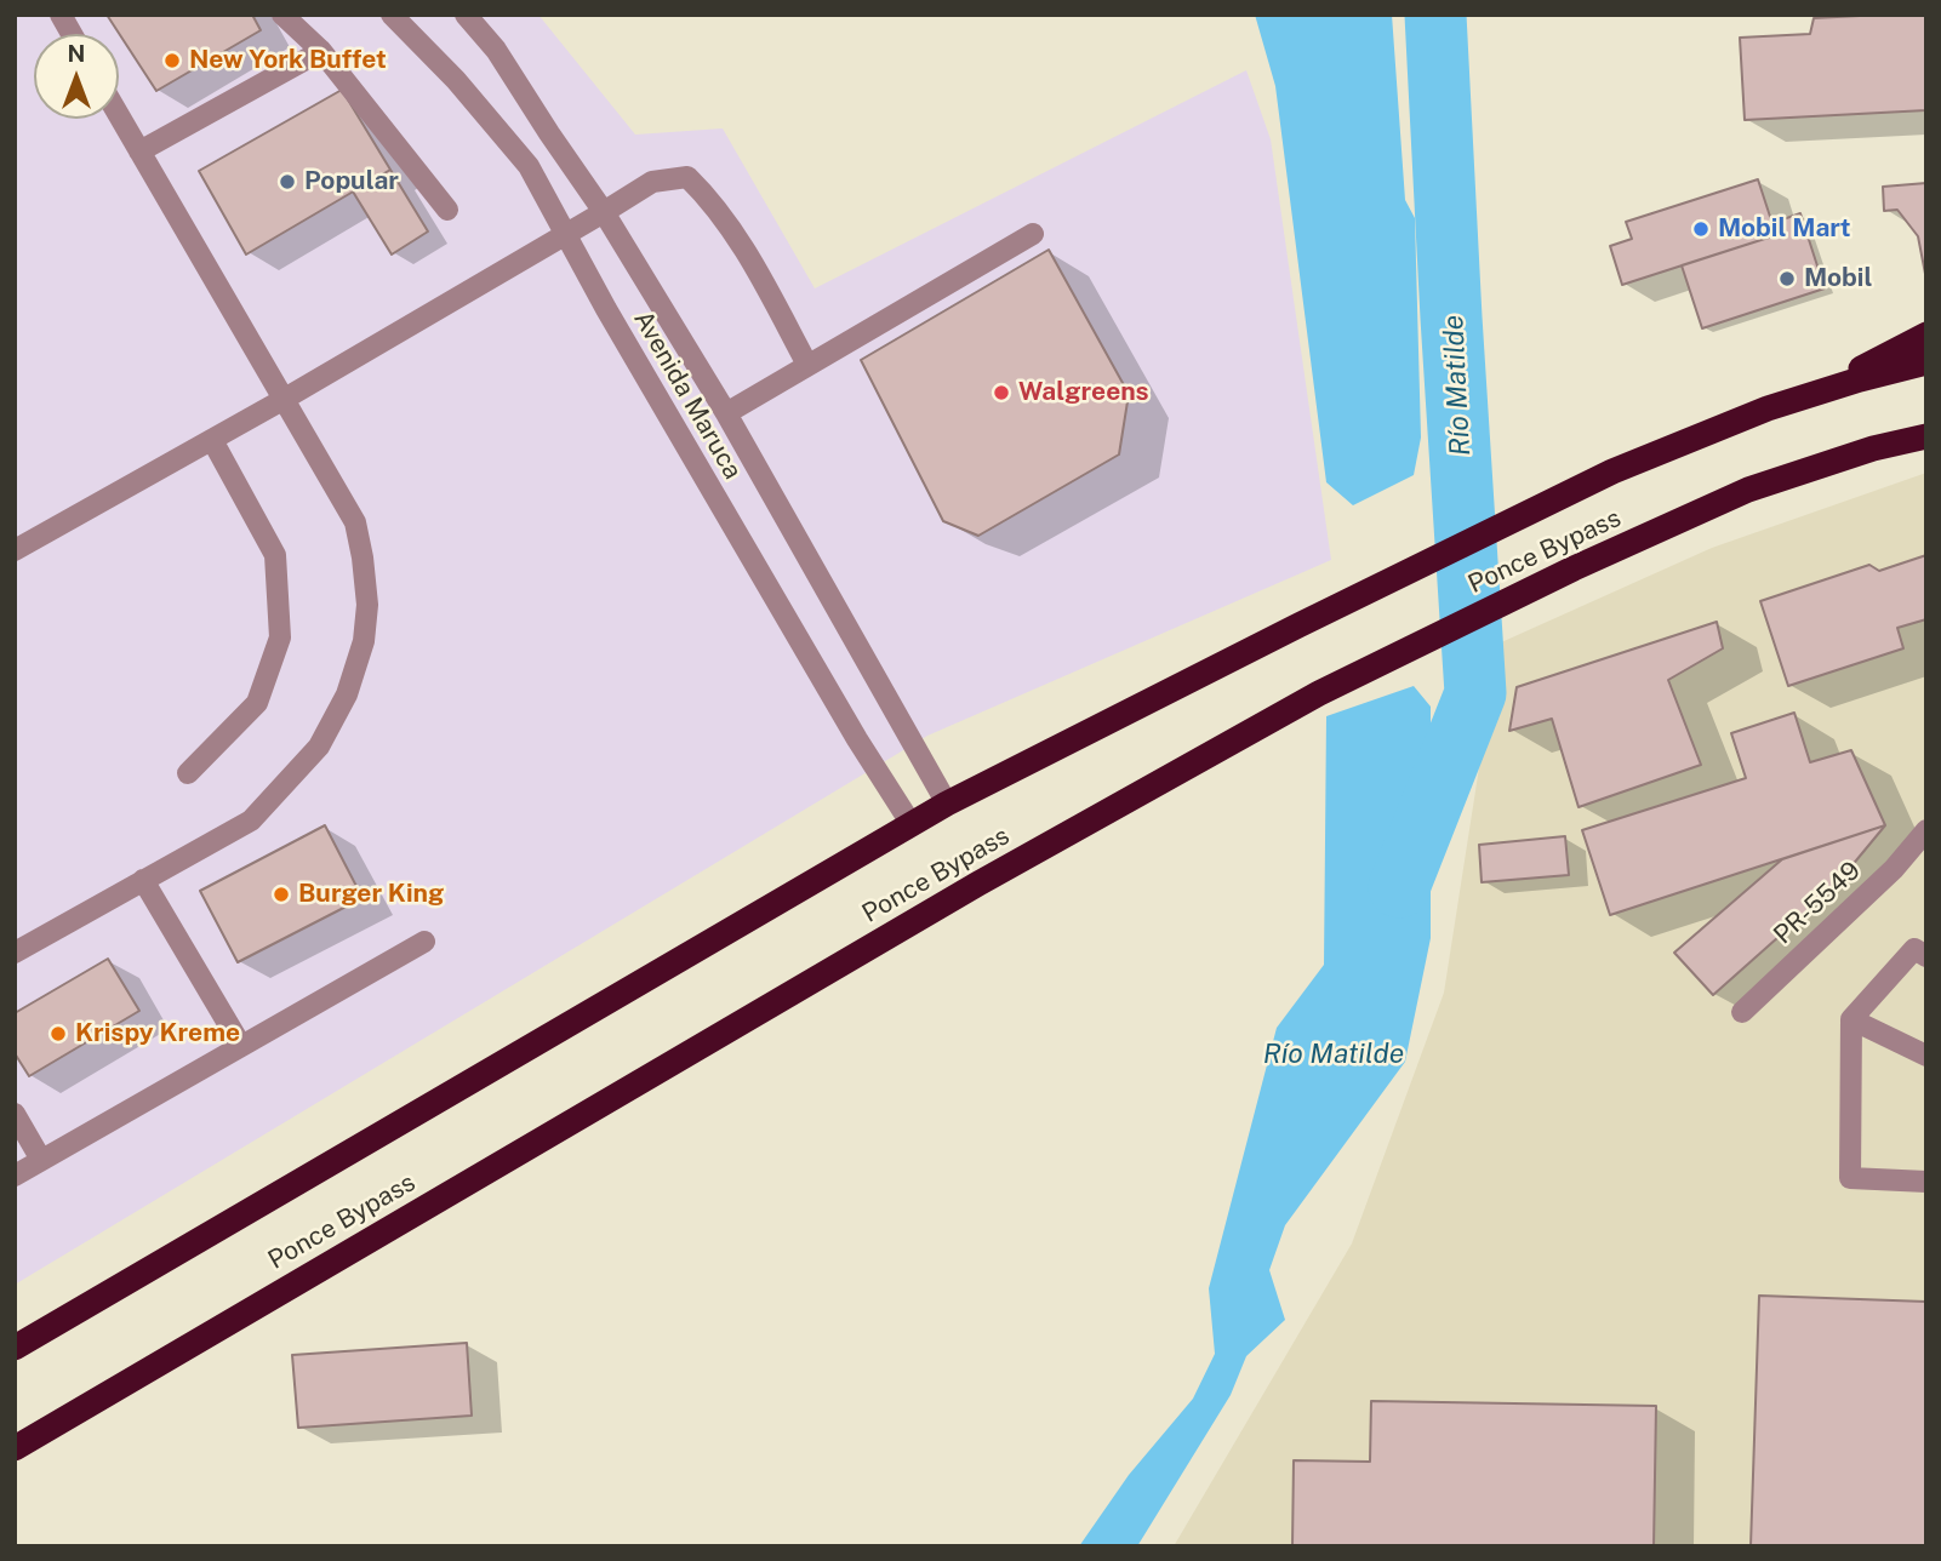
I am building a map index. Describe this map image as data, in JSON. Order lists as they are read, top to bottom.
{
  "streets": {
    "highway": ["Ponce Bypass"],
    "street": ["Avenida Maruca", "PR-5549"]
  },
  "crossings": [
    ["Avenida Maruca", "Ponce Bypass"]
  ],
  "water": ["Río Matilde"],
  "places": [
    "New York Buffet",
    "Popular",
    "Mobil Mart",
    "Mobil",
    "Walgreens",
    "Burger King",
    "Krispy Kreme"
  ],
  "north": "top"
}
